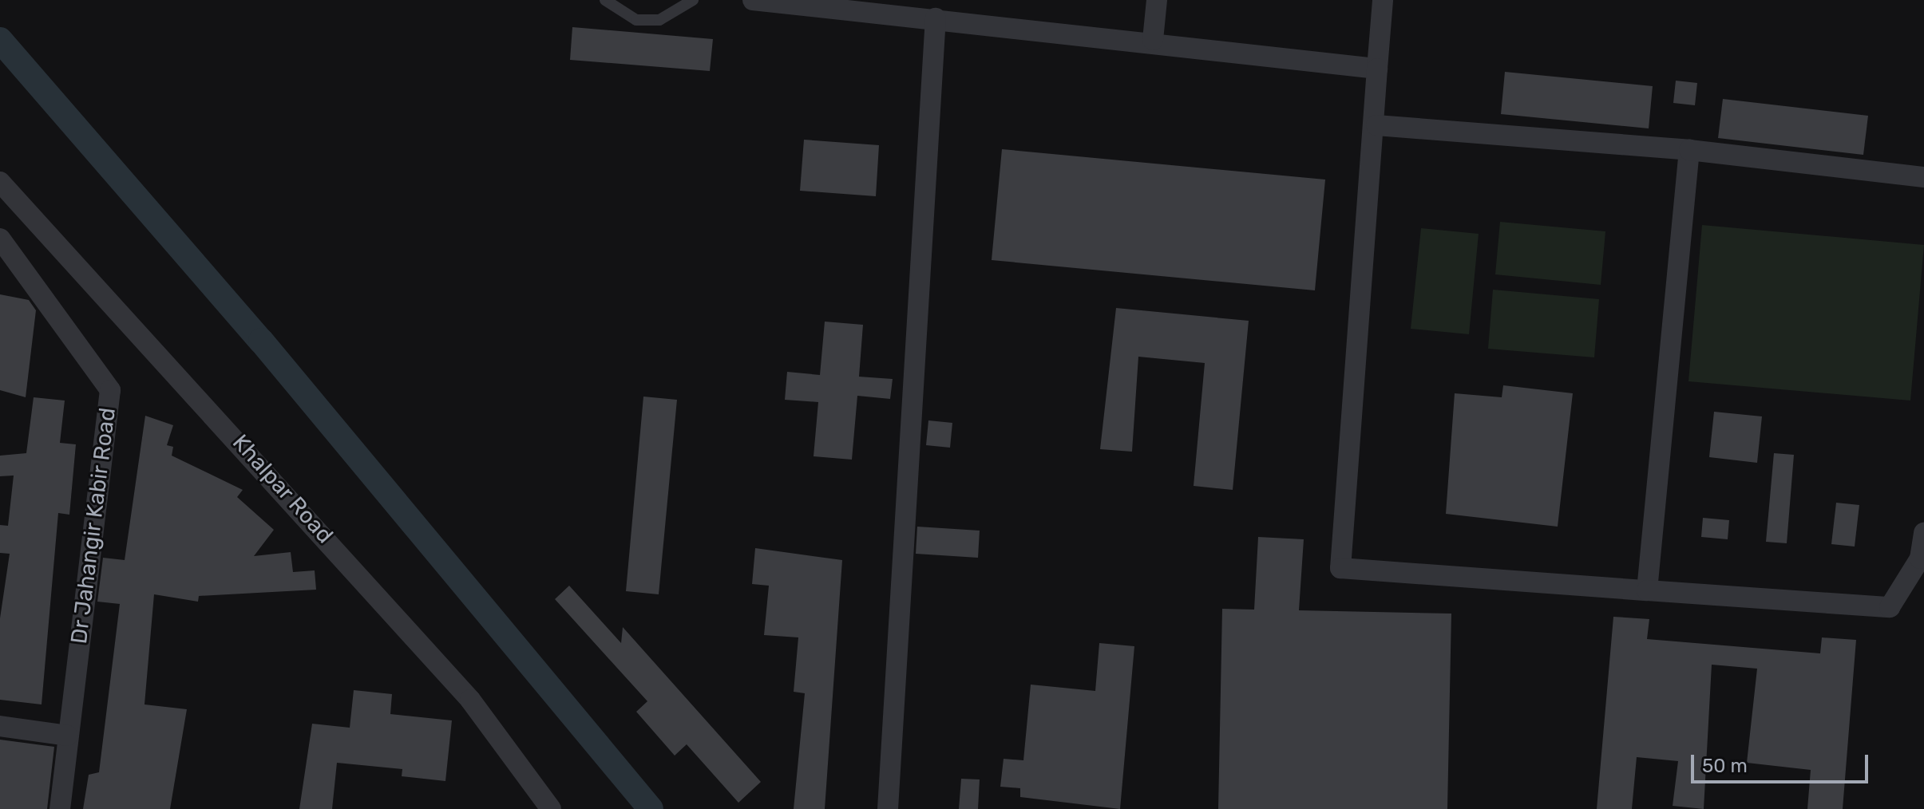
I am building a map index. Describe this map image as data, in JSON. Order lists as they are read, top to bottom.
{
  "streets": {
    "street": ["Khalpar Road", "Dr Jahangir Kabir Road"]
  },
  "scale_bar": "50 m"
}
